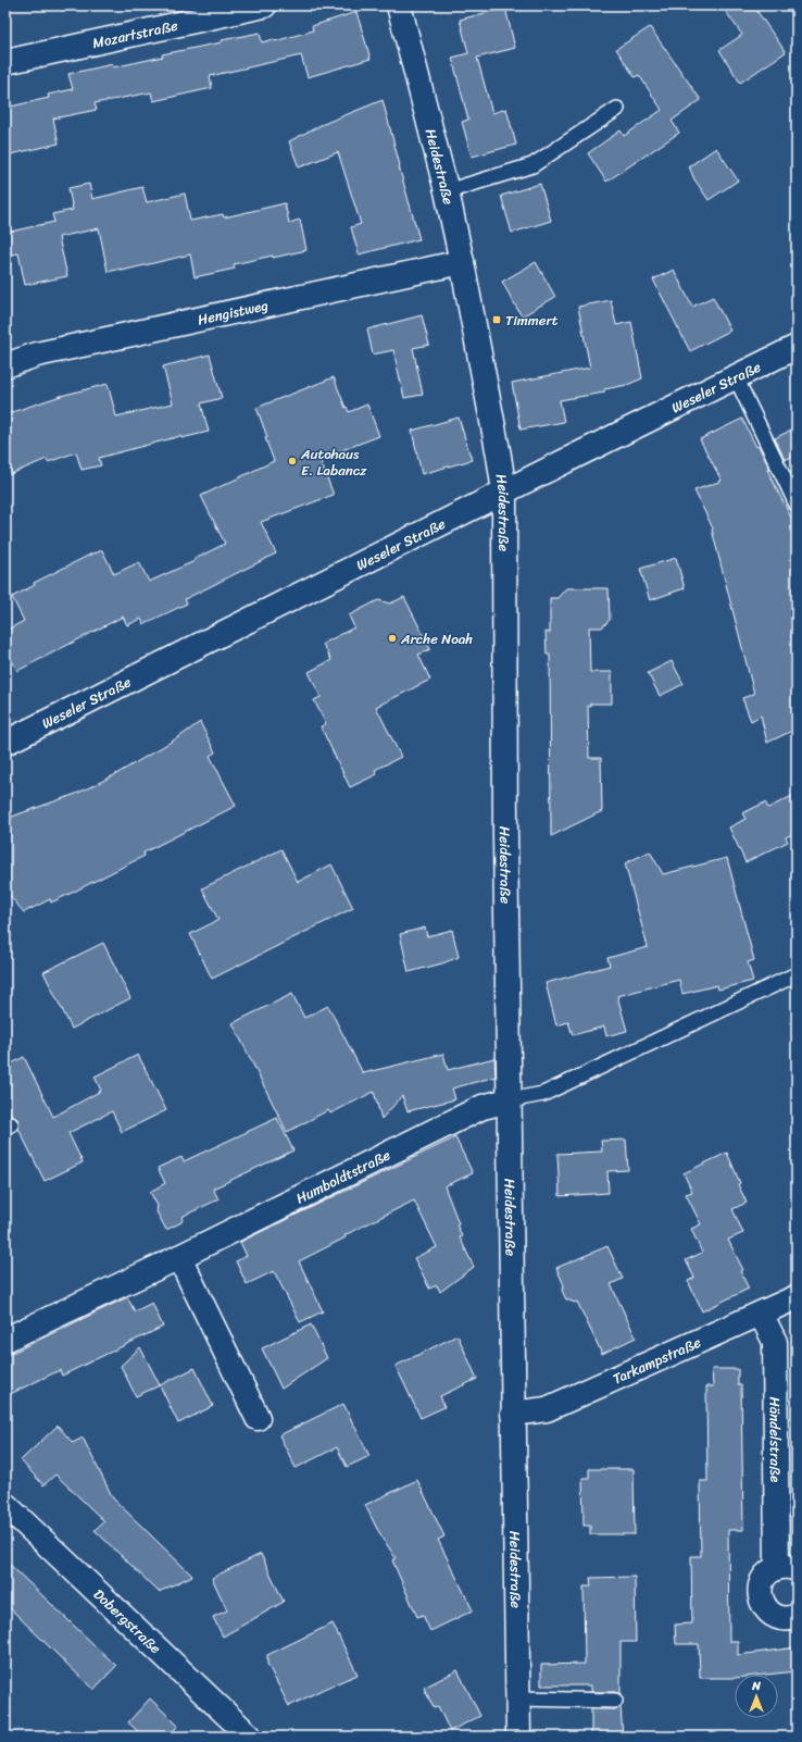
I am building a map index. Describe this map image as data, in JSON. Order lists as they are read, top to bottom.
{
  "streets": {
    "street": [
      "Mozartstraße",
      "Heidestraße",
      "Hengistweg",
      "Weseler Straße",
      "Humboldtstraße",
      "Tarkampstraße",
      "Händelstraße",
      "Dobergstraße"
    ]
  },
  "crossings": [
    ["Heidestraße", "Hengistweg"],
    ["Heidestraße", "Weseler Straße"],
    ["Heidestraße", "Humboldtstraße"],
    ["Heidestraße", "Tarkampstraße"],
    ["Tarkampstraße", "Händelstraße"]
  ],
  "places": {
    "transit": ["Timmert"],
    "other": ["Autohaus E. Labancz", "Arche Noah"]
  },
  "north": "top"
}
